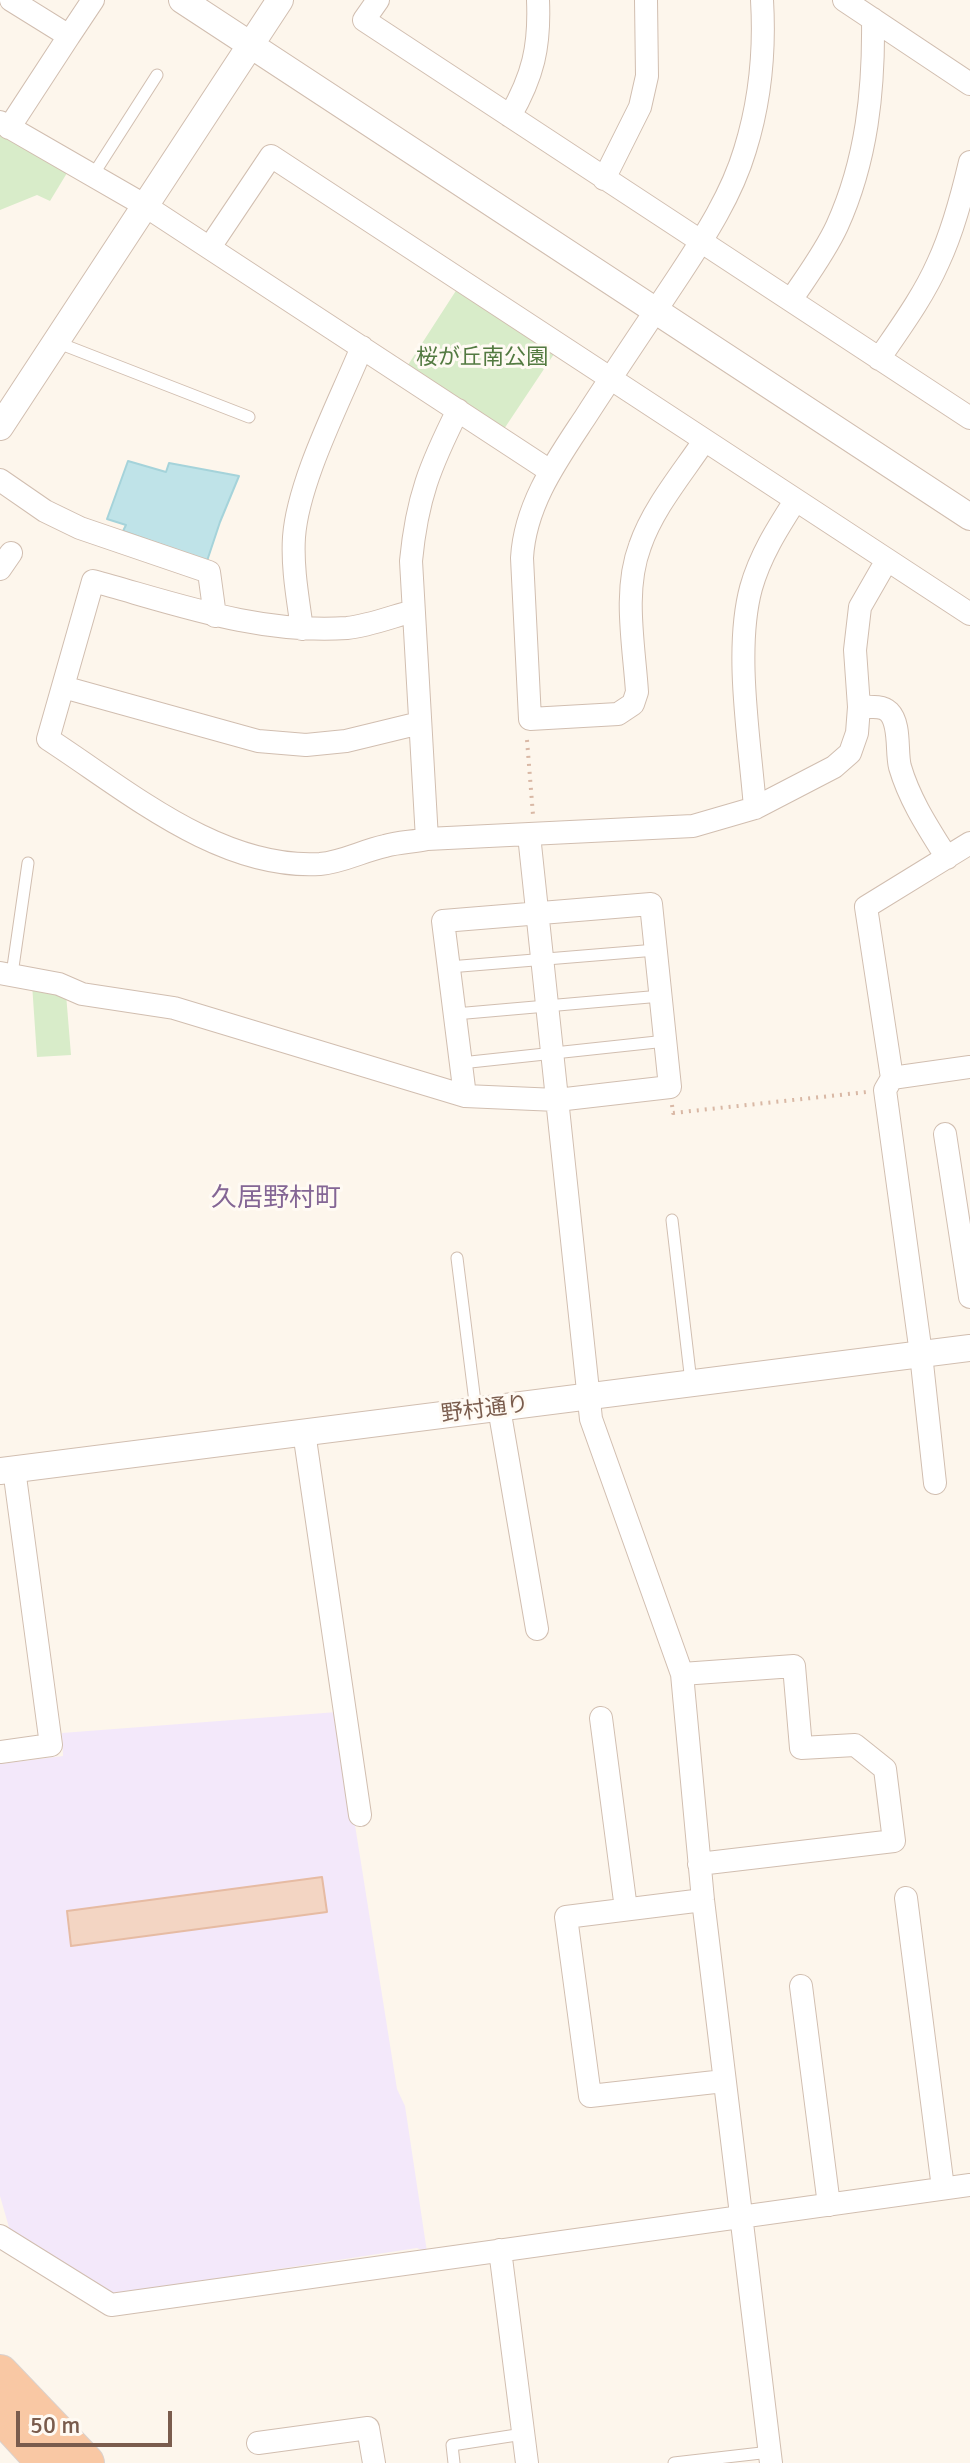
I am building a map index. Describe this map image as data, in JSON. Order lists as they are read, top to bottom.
{
  "streets": {
    "street": ["野村通り"]
  },
  "districts": ["久居野村町"],
  "parks": ["桜が丘南公園"],
  "scale_bar": "50 m"
}
